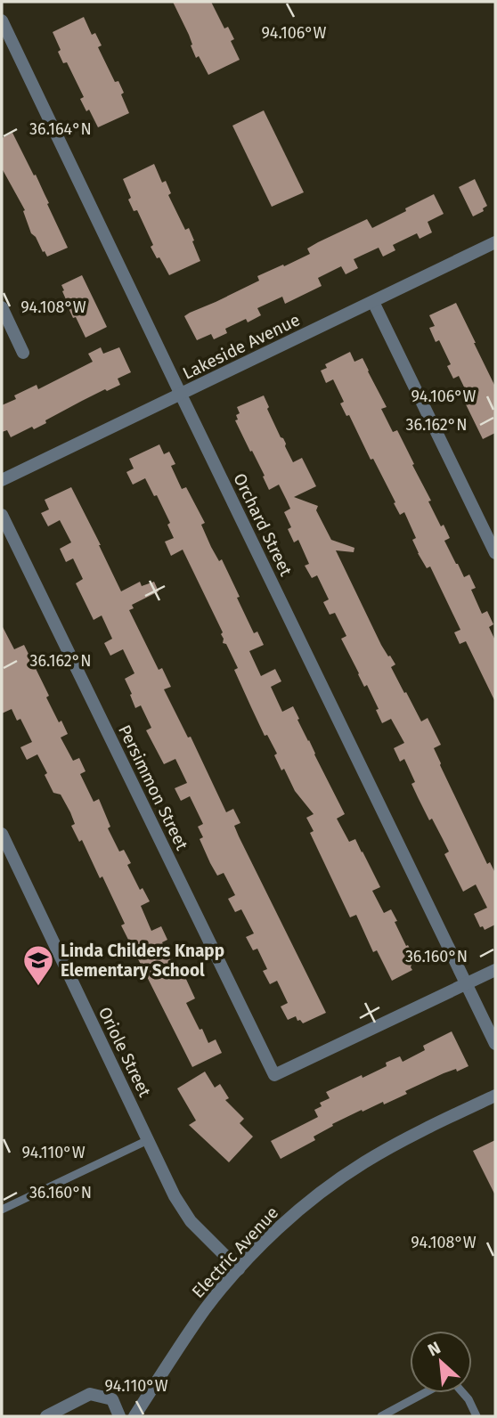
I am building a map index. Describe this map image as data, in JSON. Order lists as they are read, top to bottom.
{
  "streets": {
    "street": [
      "Lakeside Avenue",
      "Orchard Street",
      "Persimmon Street",
      "Oriole Street",
      "Electric Avenue"
    ]
  },
  "crossings": [
    ["Lakeside Avenue", "Orchard Street"],
    ["Orchard Street", "Persimmon Street"],
    ["Oriole Street", "Electric Avenue"]
  ],
  "places": {
    "school or university": ["Linda Childers Knapp Elementary School"]
  },
  "north": "top left",
  "coordinates": [
    "94.106°W",
    "36.164°N",
    "94.108°W",
    "36.162°N",
    "36.160°N",
    "94.110°W"
  ]
}
